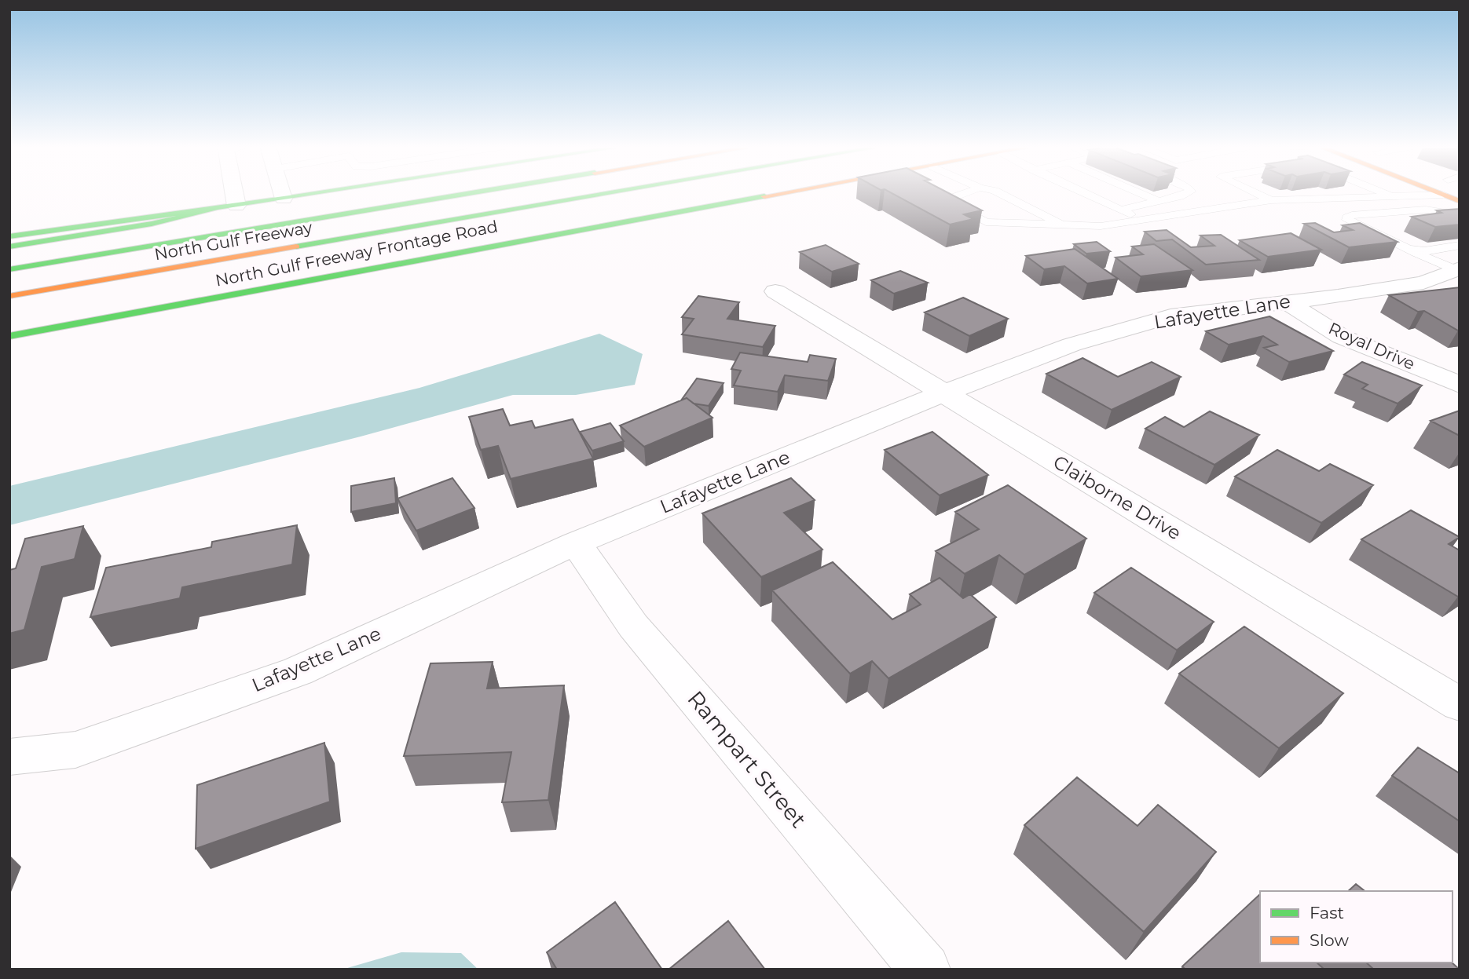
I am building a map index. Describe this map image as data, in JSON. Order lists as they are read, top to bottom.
{
  "streets": {
    "main road": ["North Gulf Freeway", "North Gulf Freeway Frontage Road"],
    "street": [
      "Lafayette Lane",
      "Royal Drive",
      "Claiborne Drive",
      "Rampart Street"
    ]
  },
  "crossings": [
    ["Lafayette Lane", "Royal Drive"],
    ["Lafayette Lane", "Claiborne Drive"],
    ["Lafayette Lane", "Rampart Street"]
  ],
  "legend": ["Fast", "Slow"]
}
